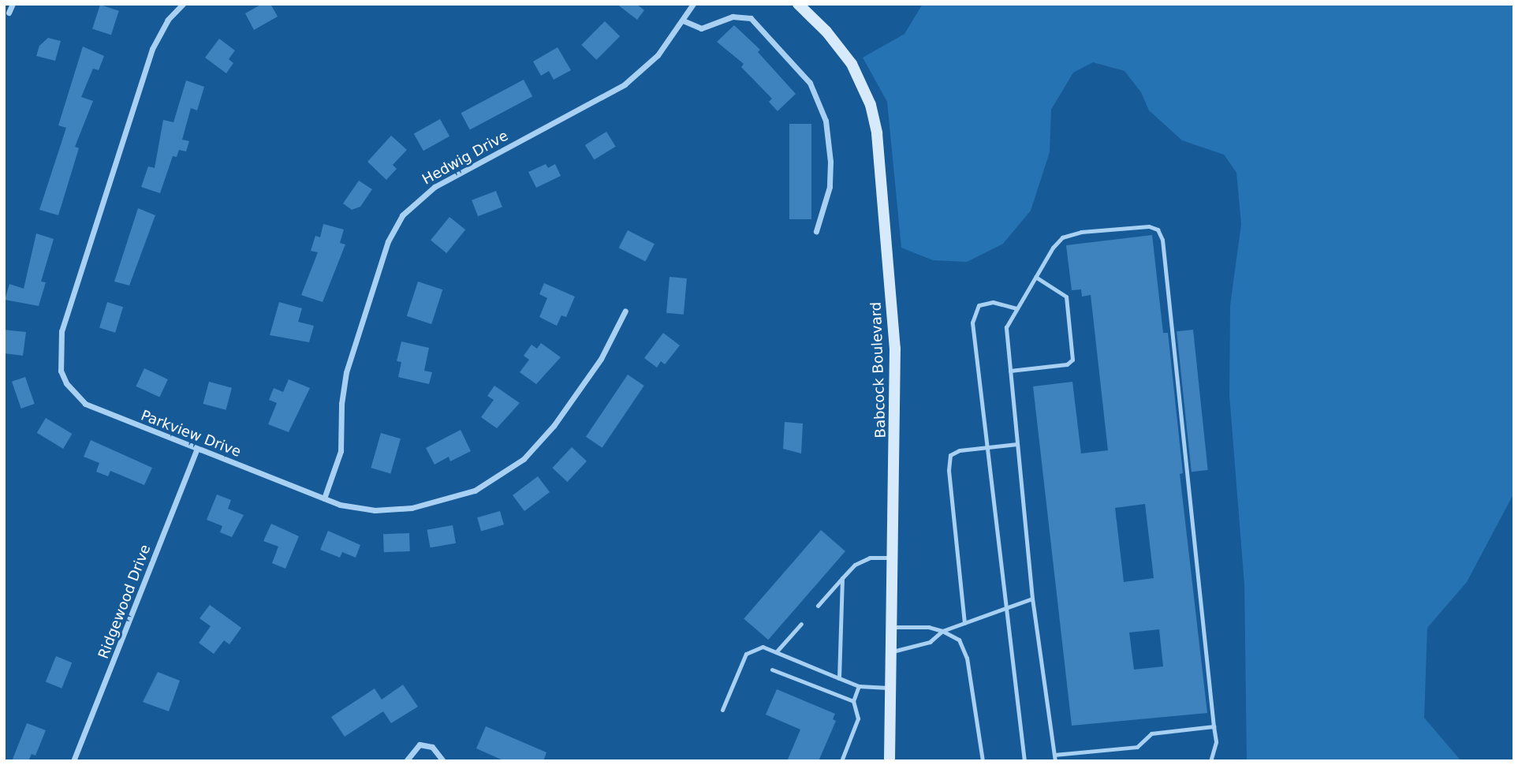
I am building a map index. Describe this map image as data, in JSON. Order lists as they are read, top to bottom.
{
  "streets": {
    "main road": ["Babcock Boulevard"],
    "street": ["Hedwig Drive", "Parkview Drive", "Ridgewood Drive"]
  },
  "crossings": [
    ["Hedwig Drive", "Parkview Drive"],
    ["Parkview Drive", "Ridgewood Drive"]
  ]
}
